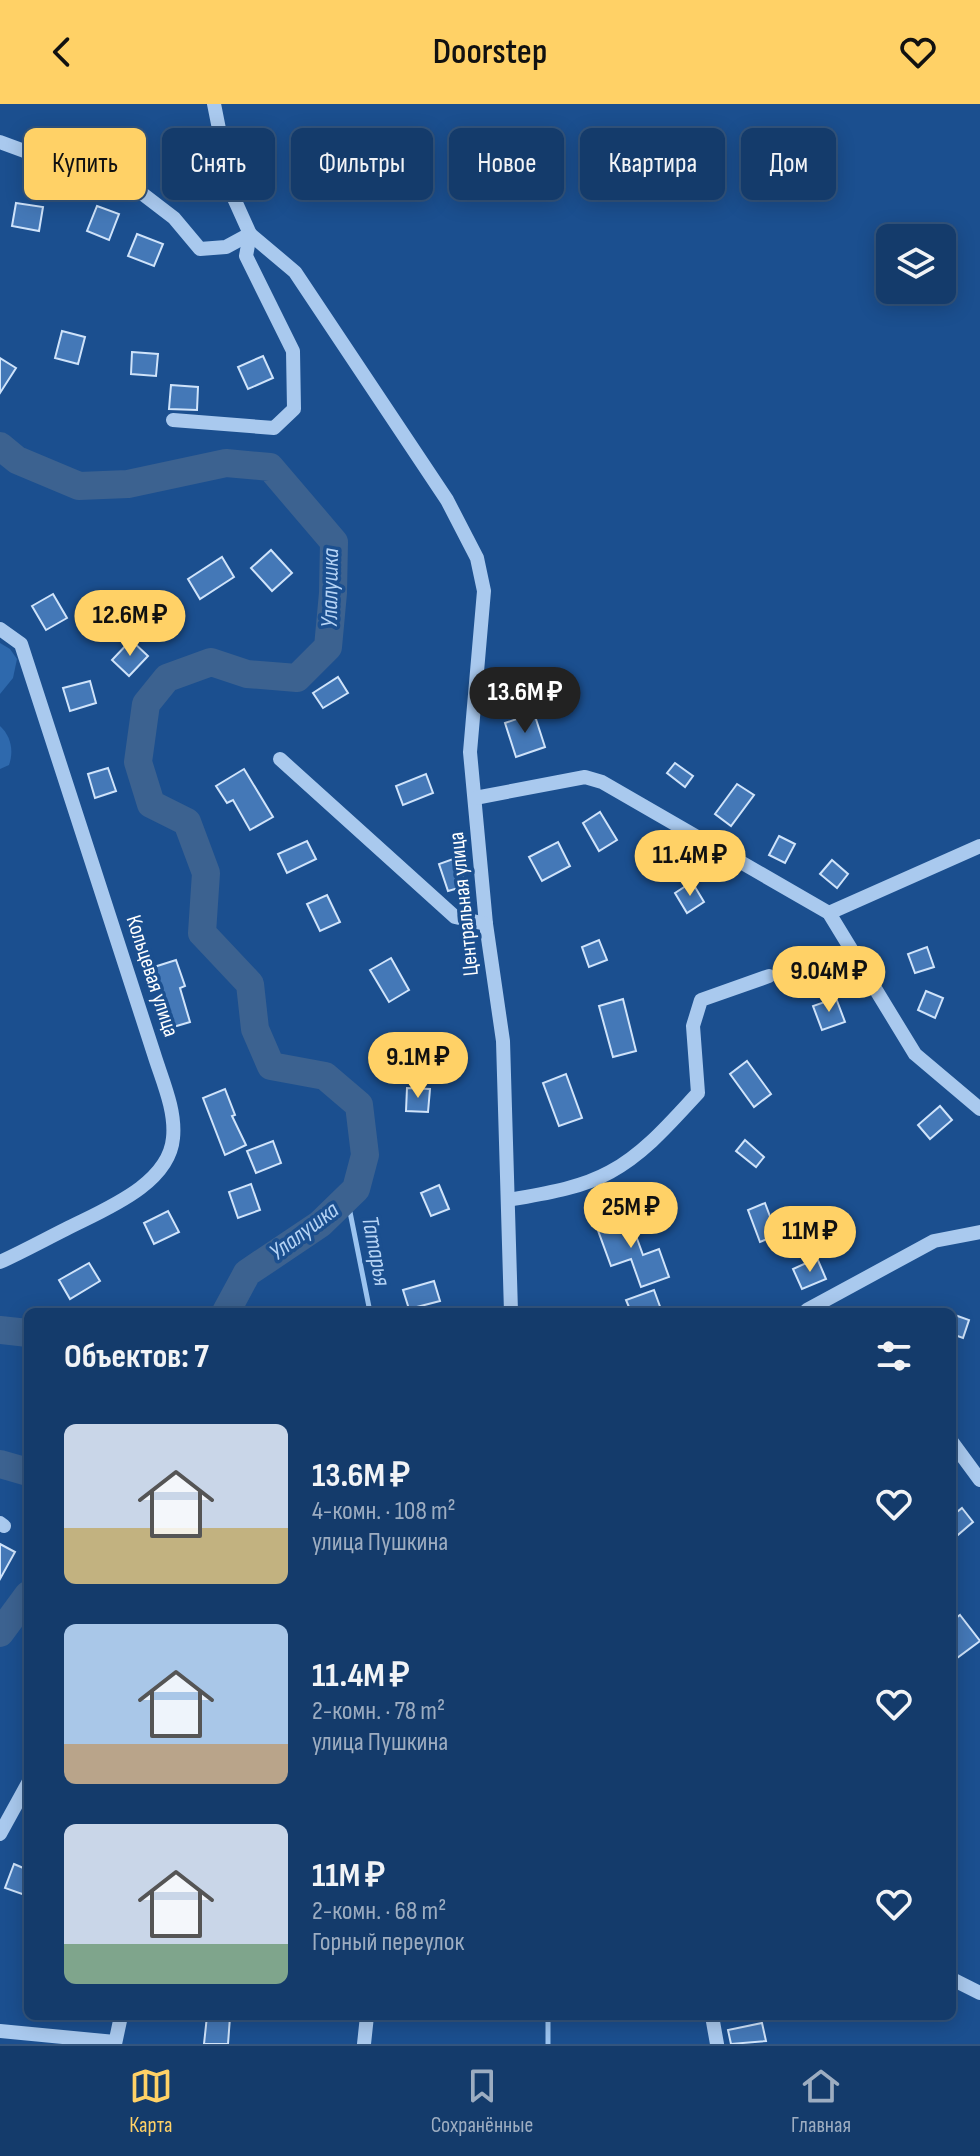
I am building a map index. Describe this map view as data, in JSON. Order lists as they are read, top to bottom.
{
  "streets": {
    "street": ["Центральная улица", "Кольцевая улица"]
  },
  "water": ["Улалушка", "Татарья"],
  "page": {
    "header": "Doorstep",
    "chip": [
      "Купить",
      "Снять",
      "Фильтры",
      "Новое",
      "Квартира",
      "Дом"
    ],
    "price": [
      "12.6M ₽",
      "13.6M ₽",
      "11.4M ₽",
      "9.04M ₽",
      "9.1M ₽",
      "25M ₽",
      "11M ₽"
    ],
    "heading": "Объектов: 7",
    "list": [
      {
        "name": "13.6M ₽",
        "note": "4-комн. · 108 m² · улица Пушкина"
      },
      {
        "name": "11.4M ₽",
        "note": "2-комн. · 78 m² · улица Пушкина"
      },
      {
        "name": "11M ₽",
        "note": "2-комн. · 68 m² · Горный переулок"
      }
    ],
    "tabs": ["Карта", "Сохранённые", "Главная"]
  }
}
